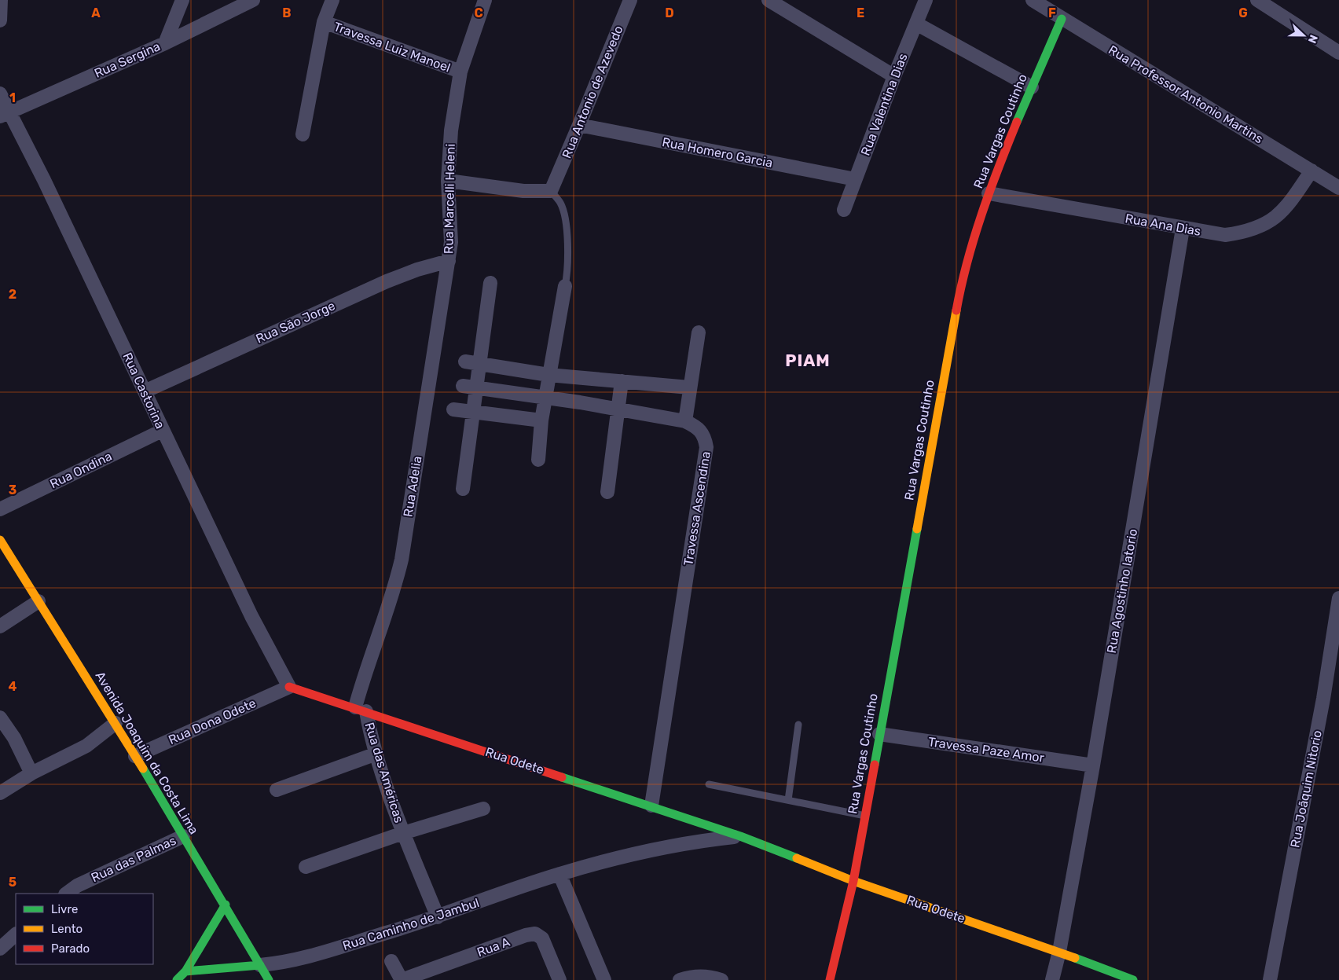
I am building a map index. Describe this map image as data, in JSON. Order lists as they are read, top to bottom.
{
  "streets": {
    "street": [
      "Travessa Luiz Manoel",
      "Rua Sergina",
      "Rua Antonio de Azevedo",
      "Rua Professor Antonio Martins",
      "Rua Valentina Dias",
      "Rua Vargas Coutinho",
      "Rua Homero Garcia",
      "Rua Marcelli Heleni",
      "Rua Ana Dias",
      "Rua São Jorge",
      "Rua Castorina",
      "Rua Ondina",
      "Rua Adelia",
      "Travessa Ascendina",
      "Rua Agostinho Iatorio",
      "Rua Dona Odete",
      "Travessa Paze Amor",
      "Avenida Joaquim da Costa Lima",
      "Rua Odete",
      "Rua das Américas",
      "Rua Joãquim Nitorio",
      "Rua das Palmas",
      "Rua Caminho de Jambul",
      "Rua A"
    ]
  },
  "crossings": [
    ["Travessa Luiz Manoel", "Rua Marcelli Heleni"],
    ["Rua Sergina", "Rua Castorina"],
    ["Rua Antonio de Azevedo", "Rua Homero Garcia"],
    ["Rua Professor Antonio Martins", "Rua Vargas Coutinho"],
    ["Rua Professor Antonio Martins", "Rua Ana Dias"],
    ["Rua Valentina Dias", "Rua Homero Garcia"],
    ["Rua Vargas Coutinho", "Rua Ana Dias"],
    ["Rua Vargas Coutinho", "Travessa Paze Amor"],
    ["Rua Vargas Coutinho", "Rua Odete"],
    ["Rua Marcelli Heleni", "Rua São Jorge"],
    ["Rua Marcelli Heleni", "Rua Adelia"],
    ["Rua Ana Dias", "Rua Agostinho Iatorio"],
    ["Rua São Jorge", "Rua Castorina"],
    ["Rua São Jorge", "Rua Adelia"],
    ["Rua Castorina", "Rua Ondina"],
    ["Rua Castorina", "Rua Dona Odete"],
    ["Rua Castorina", "Rua Odete"],
    ["Rua Adelia", "Rua Odete"],
    ["Rua Adelia", "Rua das Américas"],
    ["Travessa Ascendina", "Rua Odete"],
    ["Rua Agostinho Iatorio", "Travessa Paze Amor"],
    ["Rua Agostinho Iatorio", "Rua Odete"],
    ["Rua Dona Odete", "Avenida Joaquim da Costa Lima"],
    ["Rua Dona Odete", "Rua Odete"],
    ["Avenida Joaquim da Costa Lima", "Rua das Palmas"],
    ["Avenida Joaquim da Costa Lima", "Rua Caminho de Jambul"],
    ["Rua Odete", "Rua das Américas"],
    ["Rua Odete", "Rua Caminho de Jambul"]
  ],
  "districts": ["PIAM"],
  "legend": ["Livre", "Lento", "Parado"],
  "north": "right",
  "grid": {
    "columns": [
      "A",
      "B",
      "C",
      "D",
      "E",
      "F",
      "G"
    ],
    "rows": [
      "1",
      "2",
      "3",
      "4",
      "5"
    ]
  }
}
